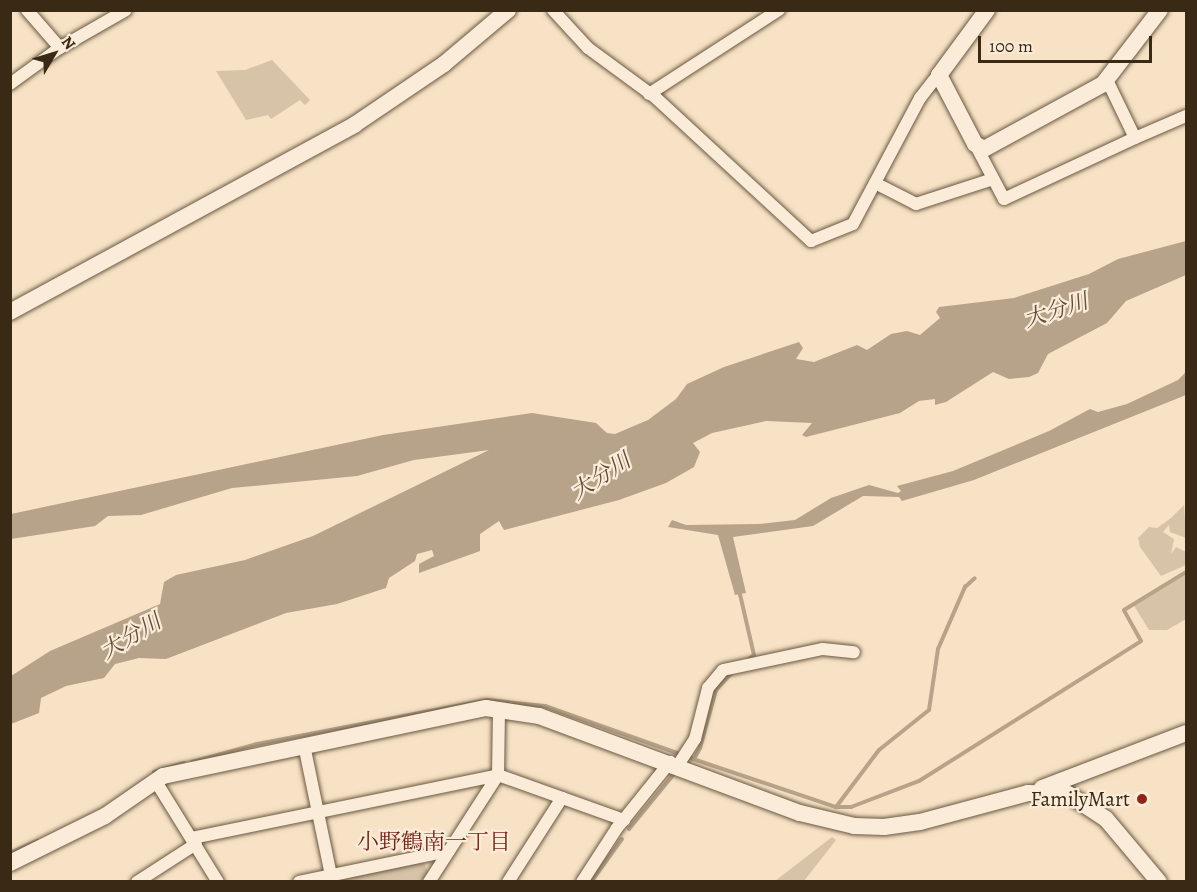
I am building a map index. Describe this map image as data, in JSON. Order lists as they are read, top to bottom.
{
  "districts": ["小野鶴南一丁目"],
  "water": ["大分川"],
  "places": ["FamilyMart"],
  "scale_bar": "100 m",
  "north": "top right"
}
